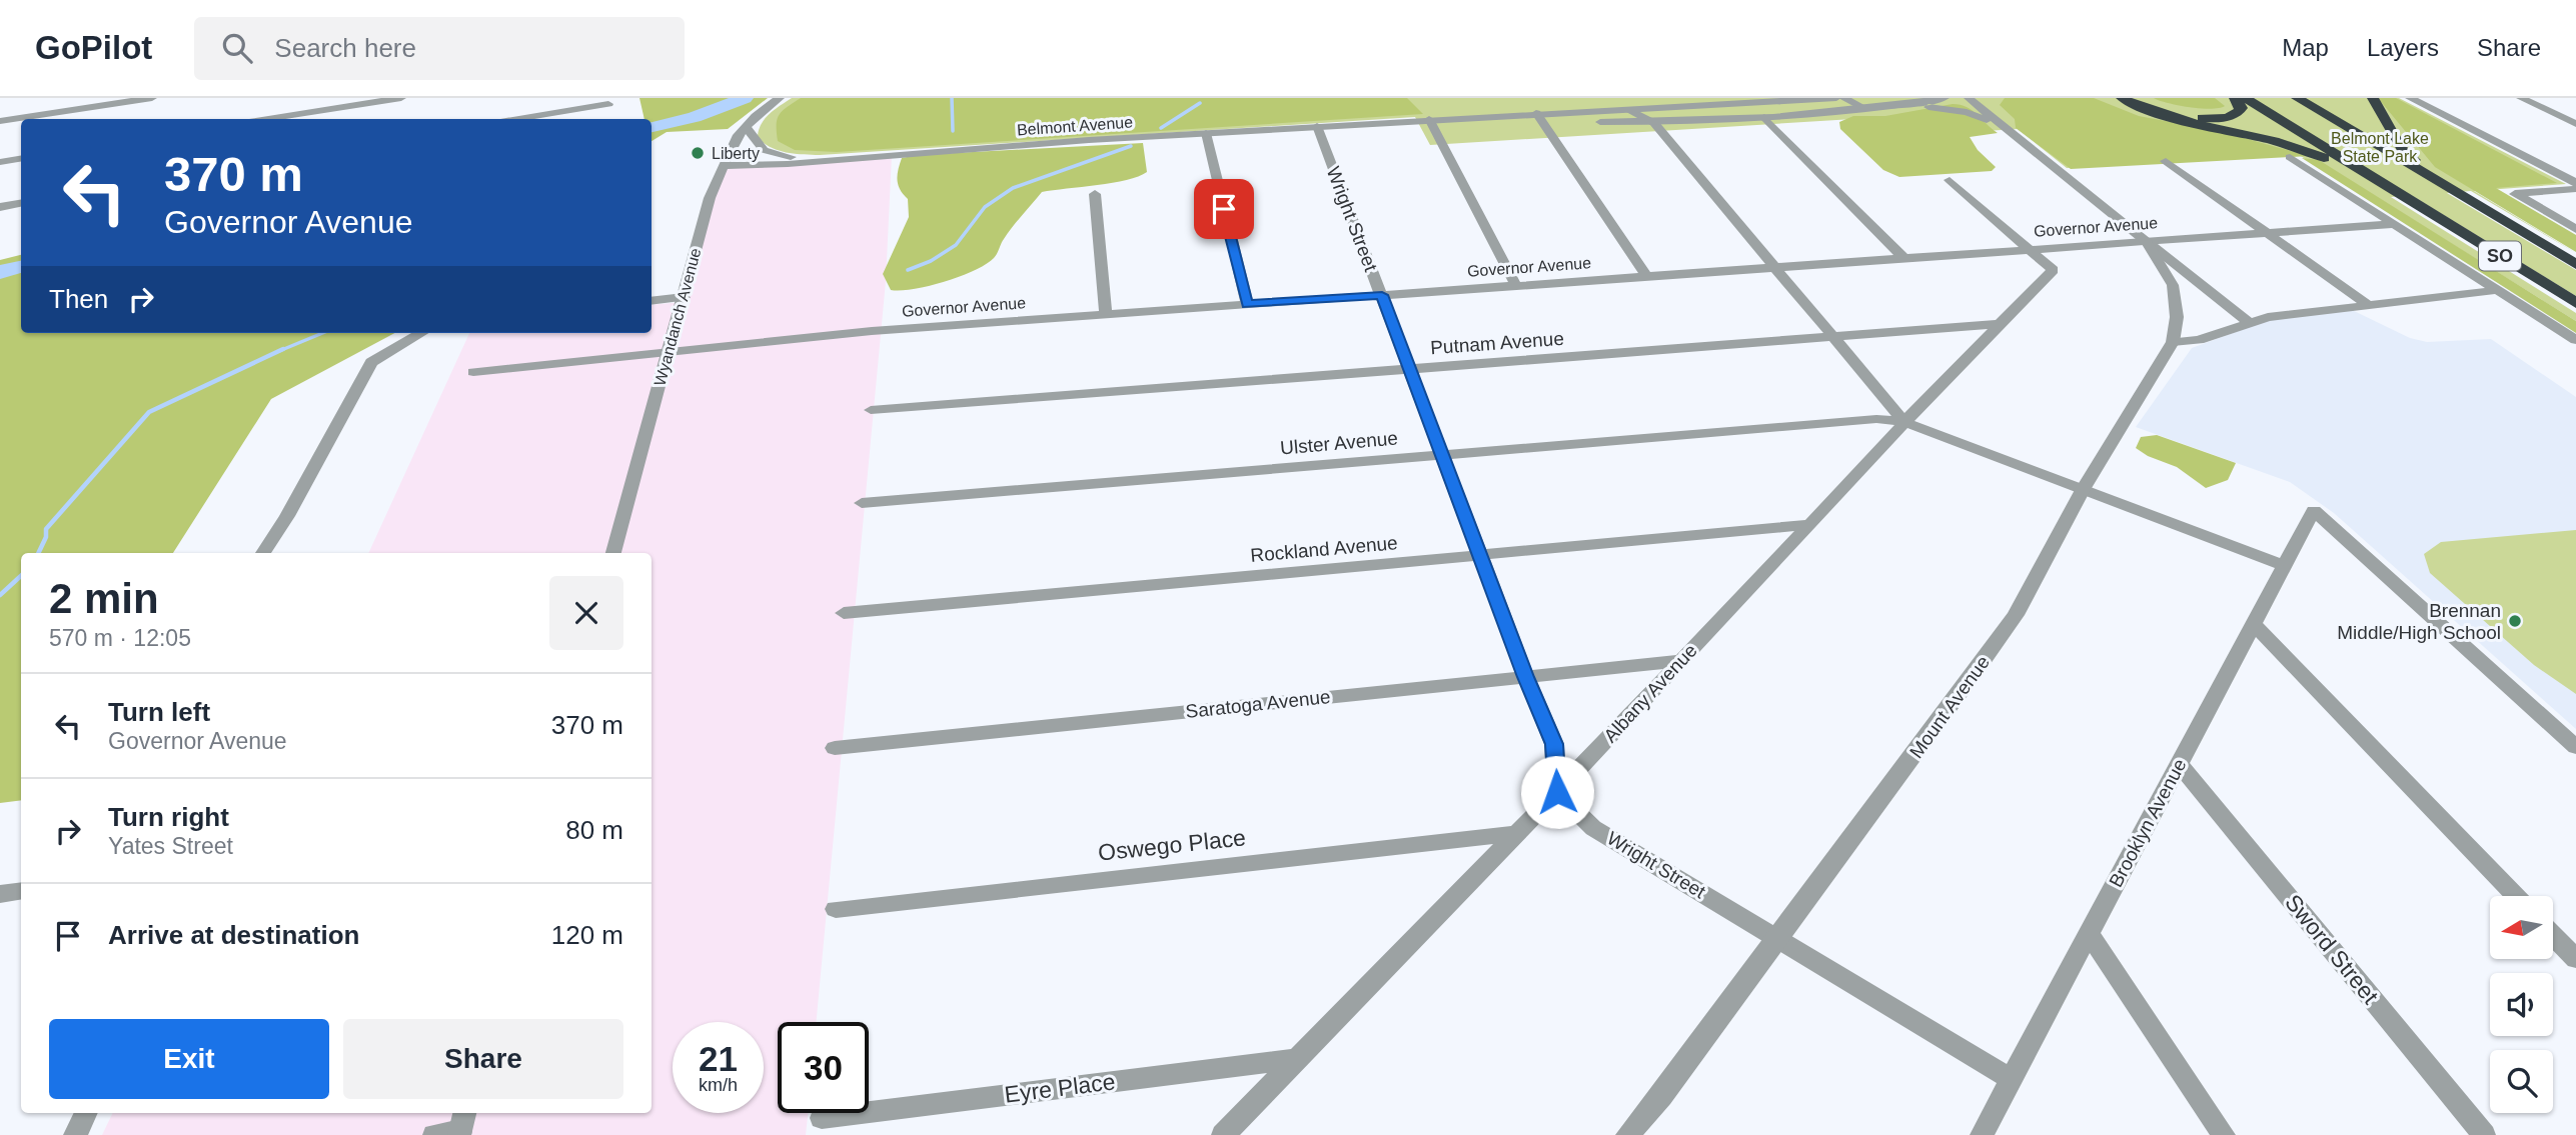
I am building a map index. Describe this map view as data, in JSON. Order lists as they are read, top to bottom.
{
  "streets": {
    "highway": ["SO"],
    "street": [
      "Belmont Avenue",
      "Wright Street",
      "Governor Avenue",
      "Wyandanch Avenue",
      "Putnam Avenue",
      "Ulster Avenue",
      "Rockland Avenue",
      "Albany Avenue",
      "Saratoga Avenue",
      "Mount Avenue",
      "Brooklyn Avenue",
      "Oswego Place",
      "Sword Street",
      "Eyre Place"
    ]
  },
  "crossings": [
    ["Belmont Avenue", "Wright Street"],
    ["Belmont Avenue", "Wyandanch Avenue"],
    ["Wright Street", "Governor Avenue"],
    ["Wright Street", "Putnam Avenue"],
    ["Wright Street", "Ulster Avenue"],
    ["Wright Street", "Rockland Avenue"],
    ["Wright Street", "Albany Avenue"],
    ["Wright Street", "Saratoga Avenue"],
    ["Wright Street", "Mount Avenue"],
    ["Wright Street", "Brooklyn Avenue"],
    ["Governor Avenue", "Wyandanch Avenue"],
    ["Governor Avenue", "Albany Avenue"],
    ["Governor Avenue", "Mount Avenue"],
    ["Putnam Avenue", "Albany Avenue"],
    ["Ulster Avenue", "Albany Avenue"],
    ["Rockland Avenue", "Albany Avenue"],
    ["Albany Avenue", "Saratoga Avenue"],
    ["Albany Avenue", "Oswego Place"],
    ["Albany Avenue", "Eyre Place"],
    ["Brooklyn Avenue", "Sword Street"]
  ],
  "parks": ["Belmont Lake State Park"],
  "places": ["Liberty", "Brennan Middle/High School"],
  "north": "left",
  "page": {
    "header": "GoPilot",
    "search": "Search here",
    "nav": ["Map", "Layers", "Share"],
    "turn": ["370 m", "Governor Avenue"],
    "then": "Then",
    "heading": ["2 min", "570 m · 12:05"],
    "list": [
      {
        "name": "Turn left",
        "note": "Governor Avenue",
        "value": "370 m"
      },
      {
        "name": "Turn right",
        "note": "Yates Street",
        "value": "80 m"
      },
      {
        "name": "Arrive at destination",
        "value": "120 m"
      }
    ],
    "buttons": ["Exit", "Share"],
    "speed": "21 km/h",
    "limit": "30"
  }
}
